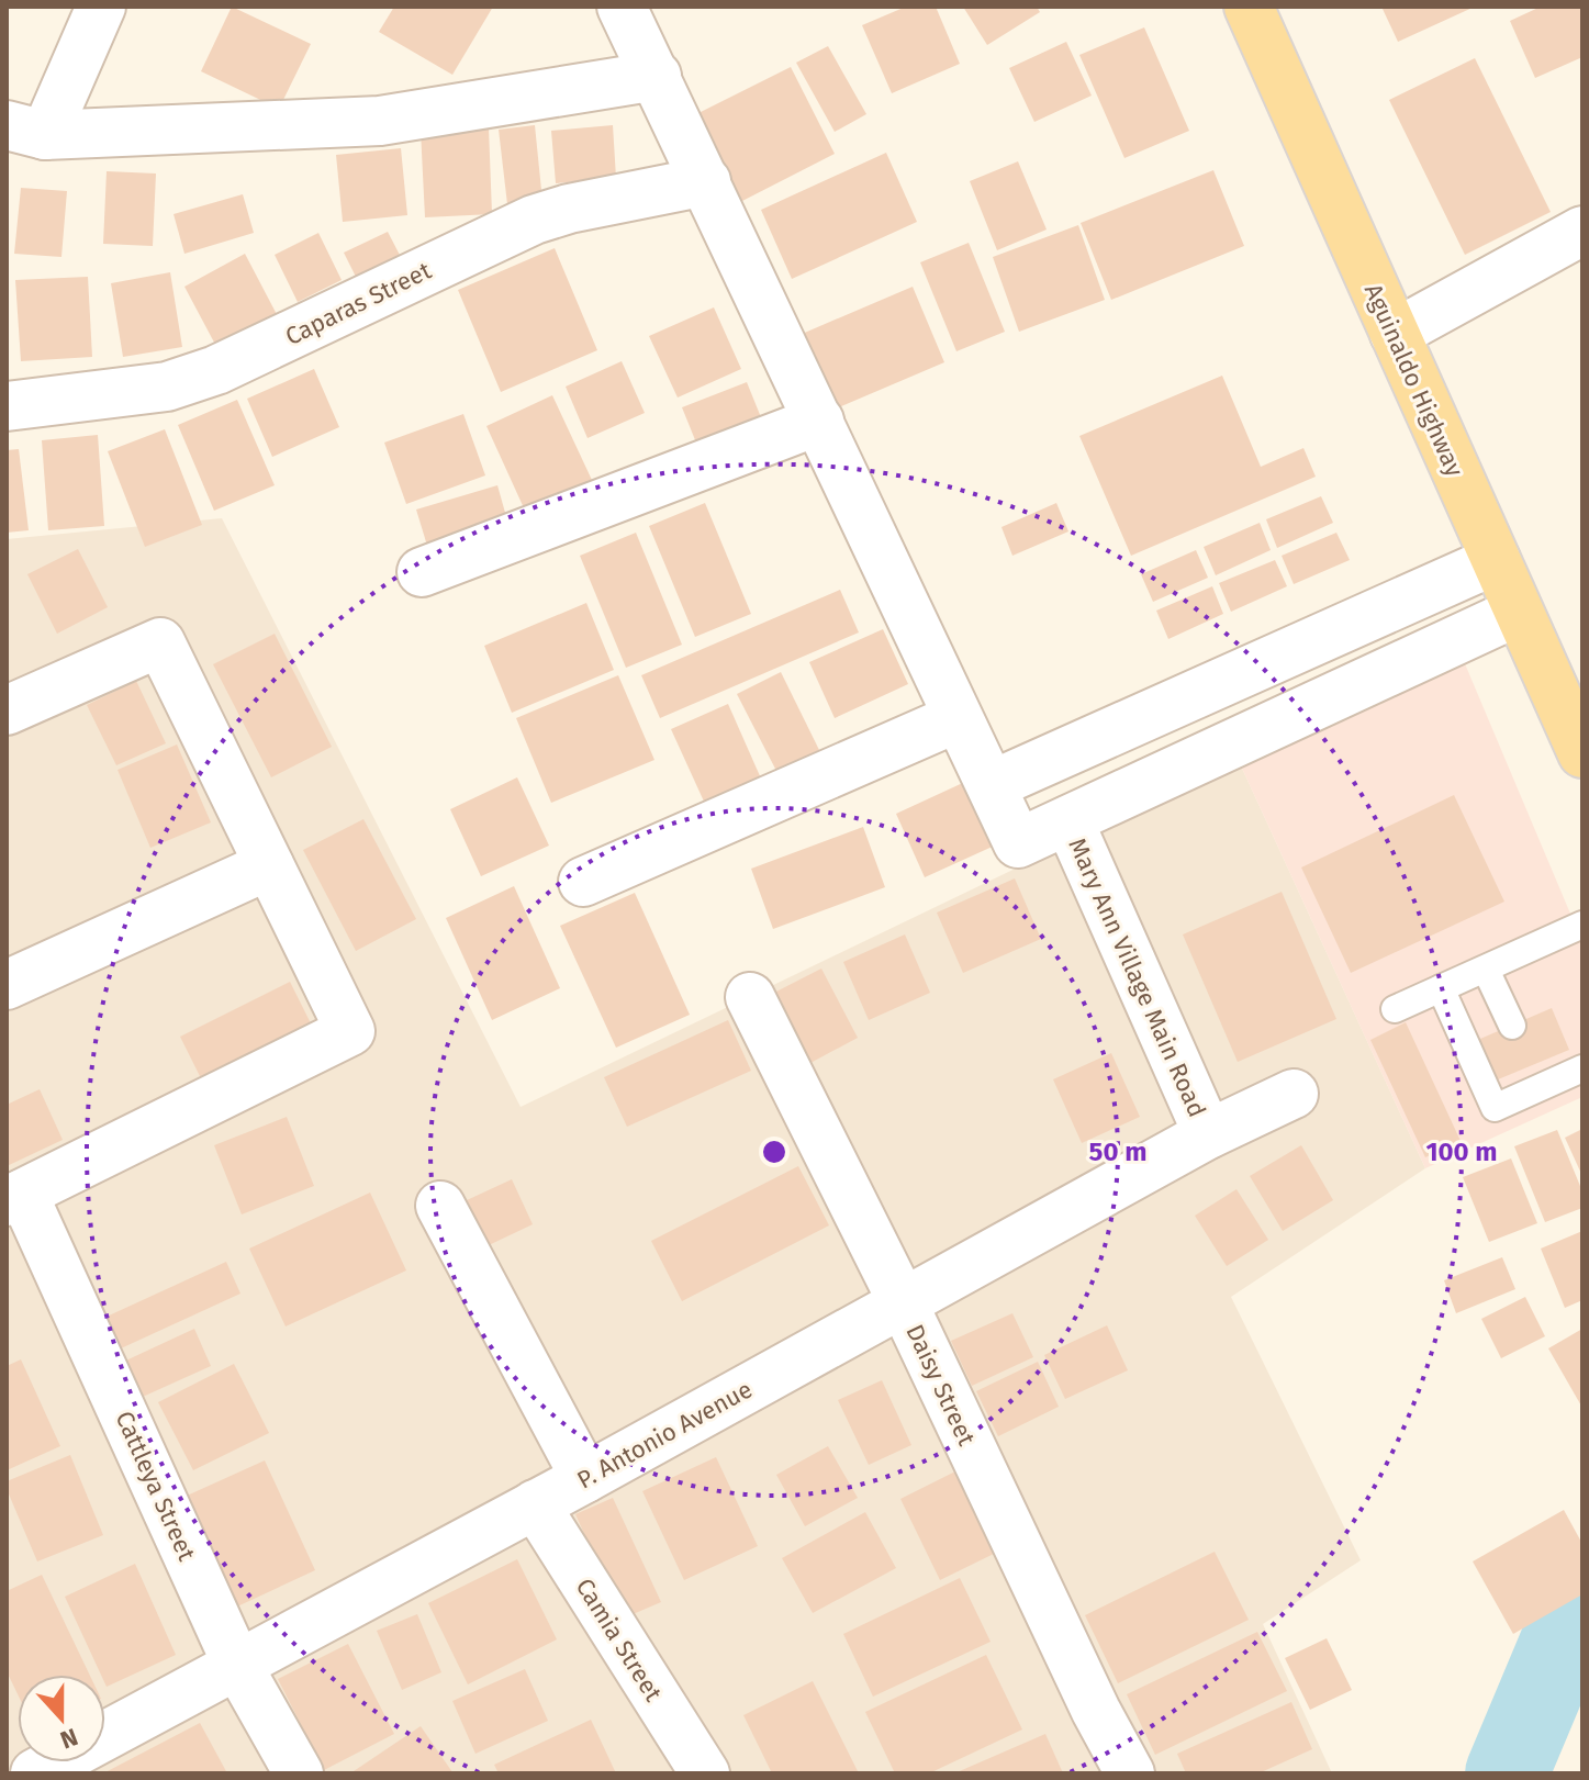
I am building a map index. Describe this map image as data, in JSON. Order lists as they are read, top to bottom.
{
  "streets": {
    "main road": ["Aguinaldo Highway"],
    "street": [
      "Caparas Street",
      "Mary Ann Village Main Road",
      "Daisy Street",
      "P. Antonio Avenue",
      "Cattleya Street",
      "Camia Street"
    ]
  },
  "crossings": [
    ["Mary Ann Village Main Road", "P. Antonio Avenue"],
    ["Daisy Street", "P. Antonio Avenue"],
    ["P. Antonio Avenue", "Cattleya Street"],
    ["P. Antonio Avenue", "Camia Street"]
  ],
  "north": "bottom",
  "rings": ["50 m", "100 m"]
}
